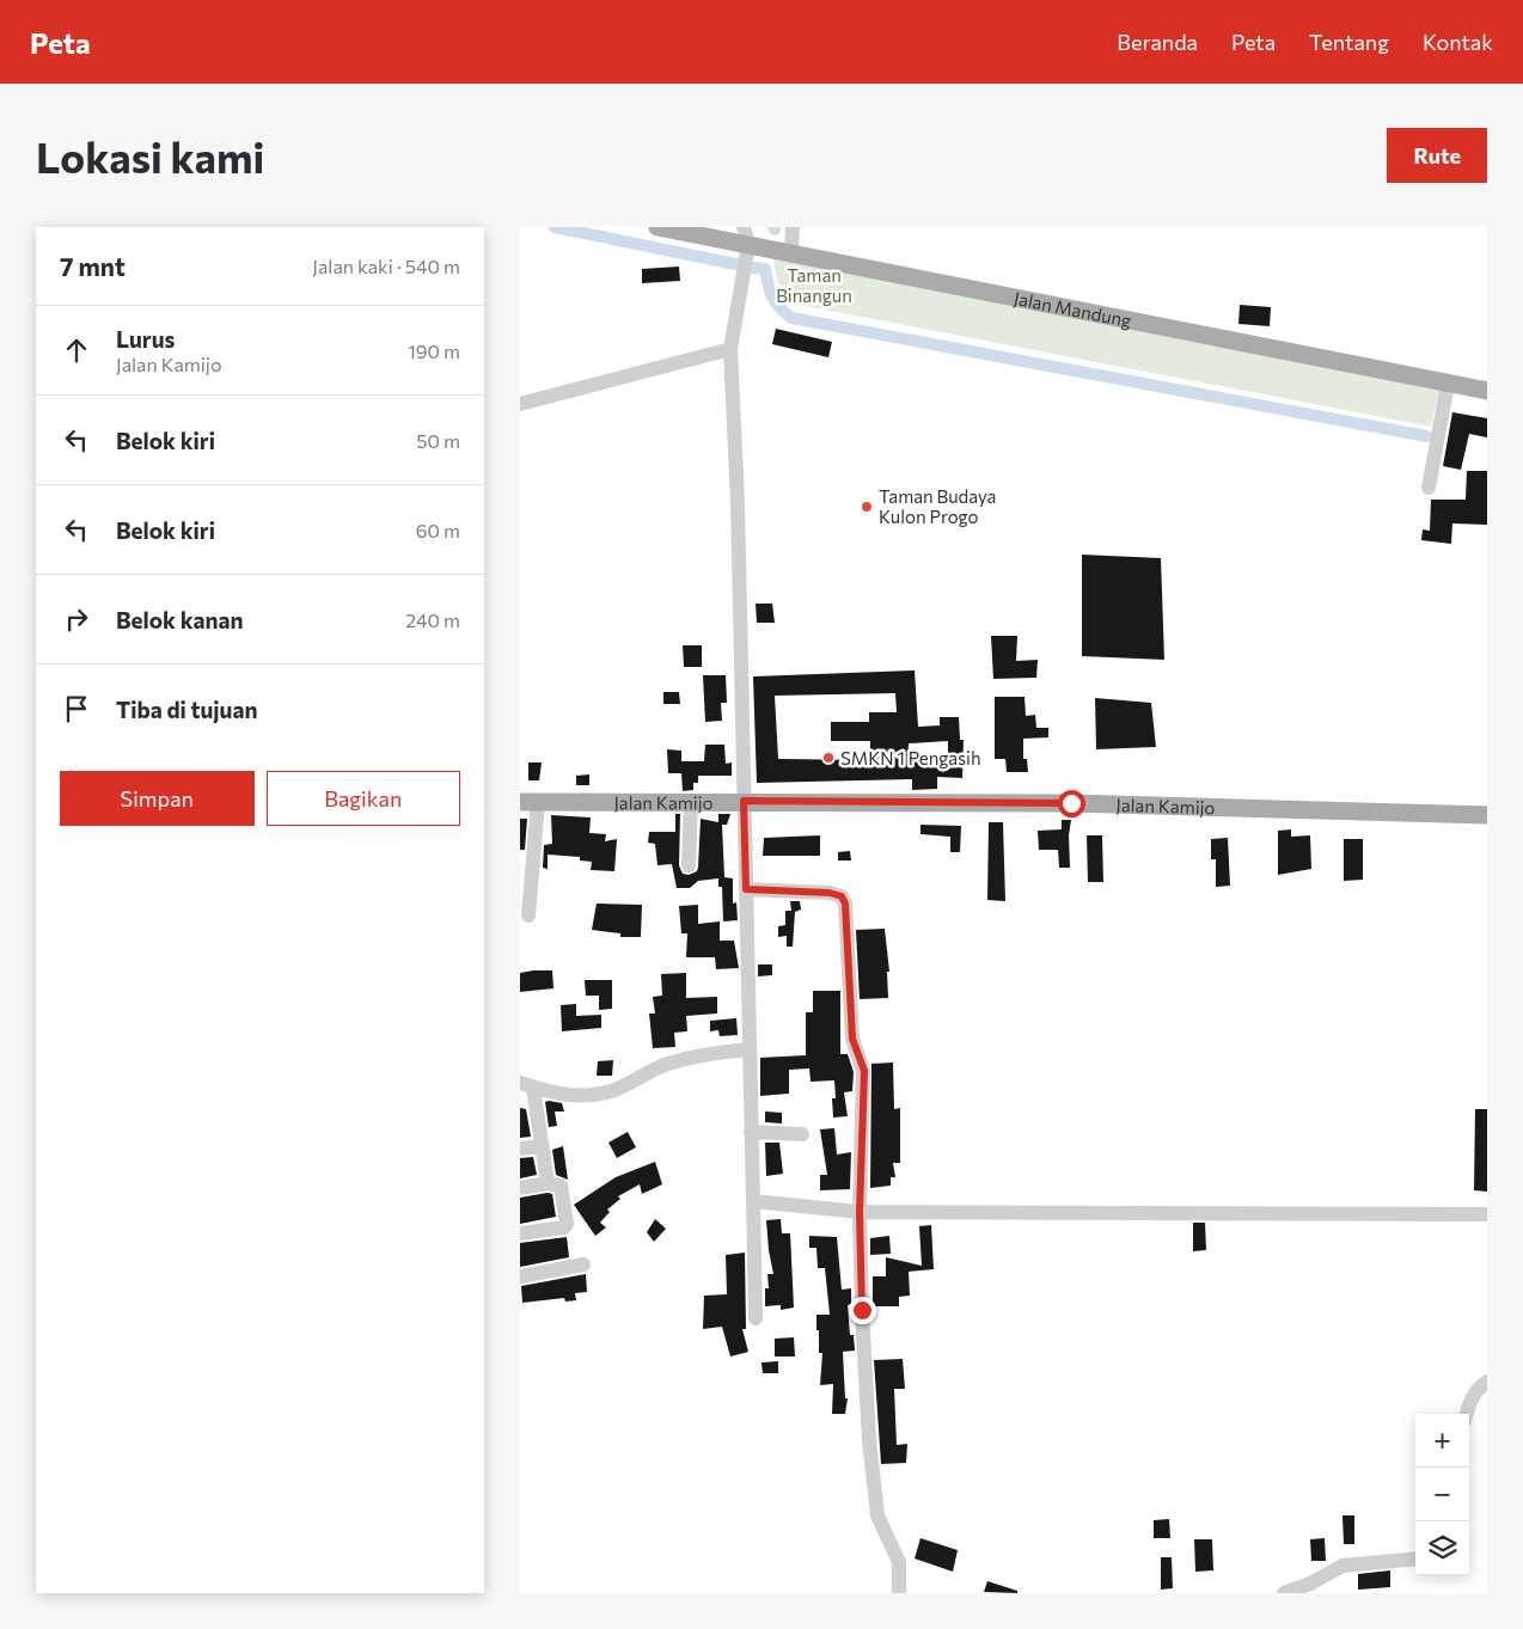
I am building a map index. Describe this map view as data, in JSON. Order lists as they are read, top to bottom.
{
  "streets": {
    "main road": ["Jalan Mandung", "Jalan Kamijo"]
  },
  "parks": ["Taman Binangun"],
  "places": ["Taman Budaya Kulon Progo", "SMKN 1 Pengasih"],
  "page": {
    "header": "Peta",
    "nav": [
      "Beranda",
      "Peta",
      "Tentang",
      "Kontak"
    ],
    "buttons": [
      "Rute",
      ["Simpan", "Bagikan"]
    ],
    "title": "Lokasi kami",
    "heading": ["7 mnt", "Jalan kaki · 540 m"],
    "list": [
      ["Lurus", "Jalan Kamijo", "190 m"],
      ["Belok kiri", "50 m"],
      ["Belok kiri", "60 m"],
      ["Belok kanan", "240 m"],
      "Tiba di tujuan"
    ],
    "map_buttons": ["+", "−"]
  }
}
